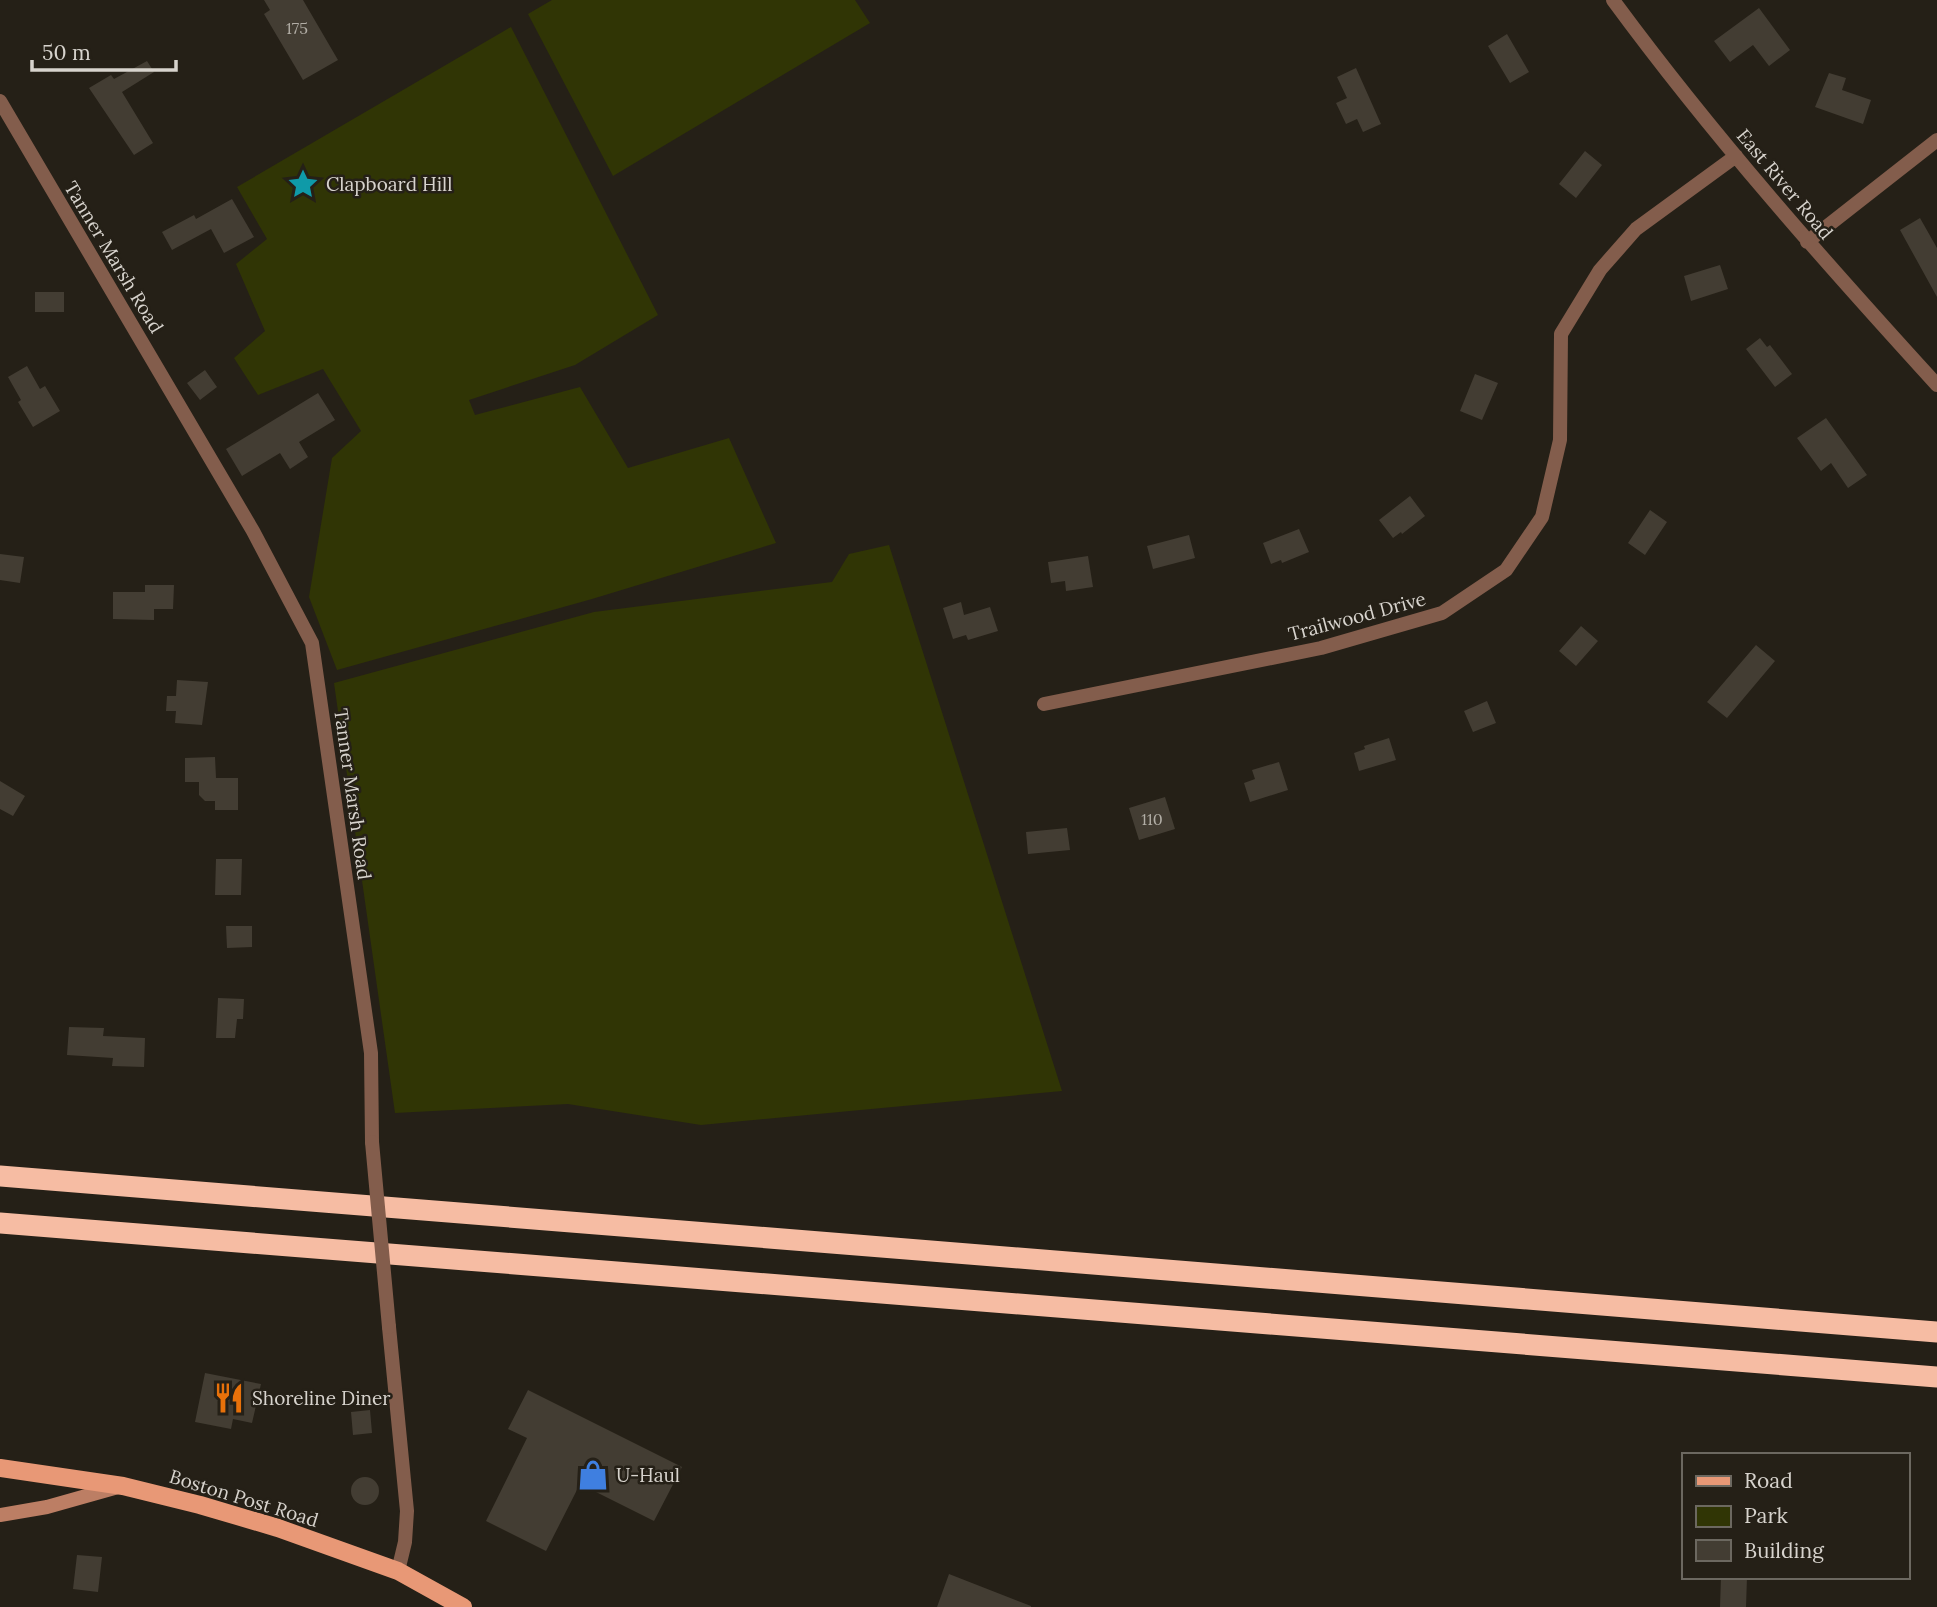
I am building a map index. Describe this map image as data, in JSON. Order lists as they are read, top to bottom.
{
  "streets": {
    "main road": ["Boston Post Road"],
    "street": ["East River Road", "Tanner Marsh Road", "Trailwood Drive"]
  },
  "crossings": [
    ["East River Road", "Trailwood Drive"],
    ["Tanner Marsh Road", "Boston Post Road"]
  ],
  "places": {
    "place": ["Clapboard Hill"],
    "restaurant": ["Shoreline Diner"],
    "shop": ["U-Haul"]
  },
  "house_numbers": ["175", "110"],
  "legend": ["Road", "Park", "Building"],
  "scale_bar": "50 m"
}
